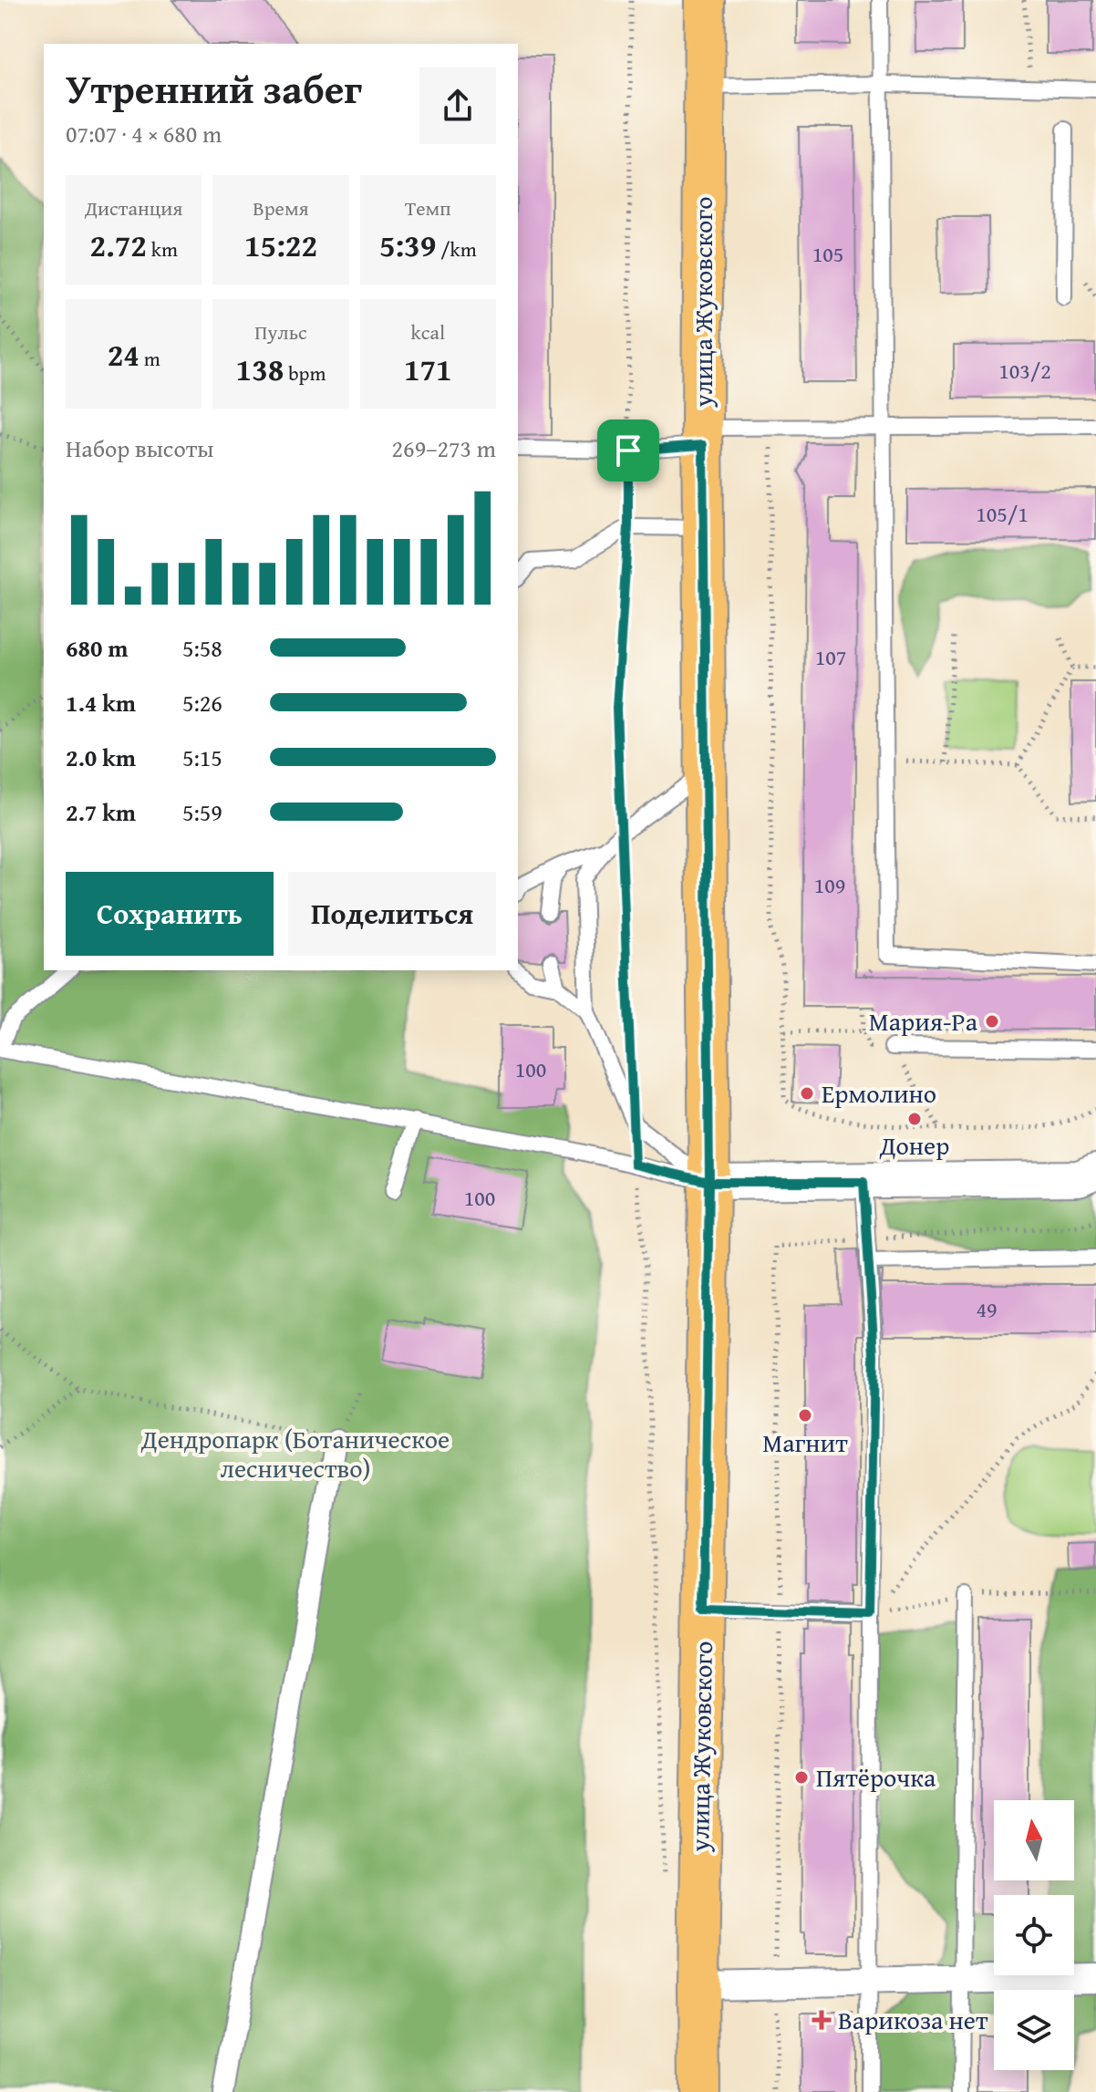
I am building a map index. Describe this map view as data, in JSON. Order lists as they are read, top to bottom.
{
  "streets": {
    "main road": ["улица Жуковского"]
  },
  "parks": ["Дендропарк (Ботаническое лесничество)"],
  "places": {
    "other": [
      "Мария-Ра",
      "Ермолино",
      "Донер",
      "Магнит",
      "Пятёрочка"
    ],
    "health": ["Варикоза нет"]
  },
  "house_numbers": [
    "105",
    "103/2",
    "105/1",
    "107",
    "109",
    "100",
    "100",
    "49"
  ],
  "north": "top",
  "page": {
    "heading": ["Утренний забег", "07:07 · 4 × 680 m"],
    "stats": [
      ["Дистанция", "2.72 km"],
      ["Время", "15:22"],
      ["Темп", "5:39 /km"],
      ["24 m"],
      ["Пульс", "138 bpm"],
      ["kcal", "171"]
    ],
    "chart": ["Набор высоты", "269–273 m"],
    "list": [
      {
        "name": "680 m",
        "note": "5:58"
      },
      {
        "name": "1.4 km",
        "note": "5:26"
      },
      {
        "name": "2.0 km",
        "note": "5:15"
      },
      {
        "name": "2.7 km",
        "note": "5:59"
      }
    ],
    "buttons": ["Сохранить", "Поделиться"]
  }
}
